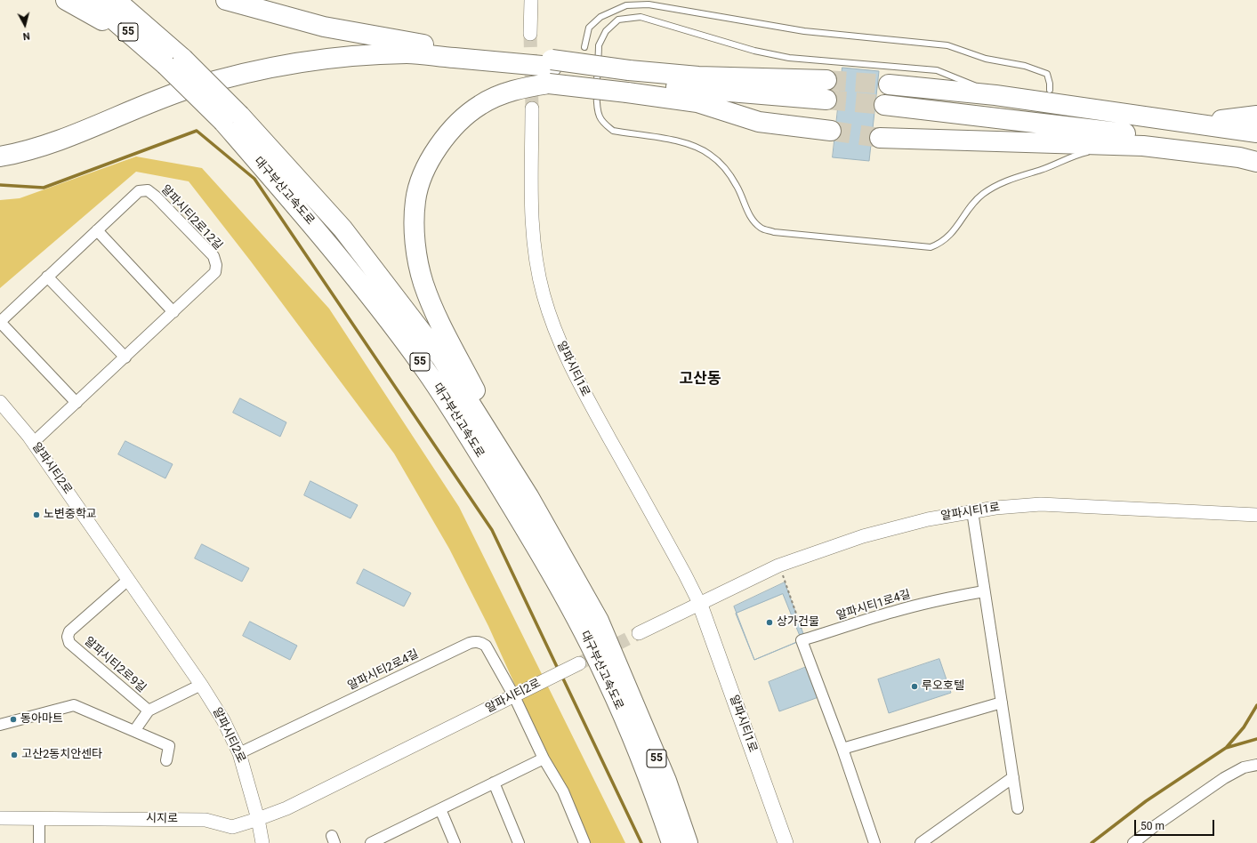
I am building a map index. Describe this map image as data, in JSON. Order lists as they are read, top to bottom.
{
  "streets": {
    "highway": ["55", "대구부산고속도로"],
    "main road": ["알파시티1로"],
    "street": [
      "알파시티2로12길",
      "알파시티2로",
      "알파시티1로4길",
      "알파시티2로9길",
      "알파시티2로4길",
      "시지로"
    ]
  },
  "crossings": [
    ["알파시티2로12길", "알파시티2로"],
    ["알파시티2로", "알파시티2로9길"],
    ["알파시티2로", "알파시티2로4길"],
    ["알파시티2로", "시지로"]
  ],
  "districts": ["고산동"],
  "places": [
    "노변중학교",
    "상가건물",
    "루오호텔",
    "동아마트",
    "고산2동치안센타"
  ],
  "scale_bar": "50 m",
  "north": "bottom"
}
